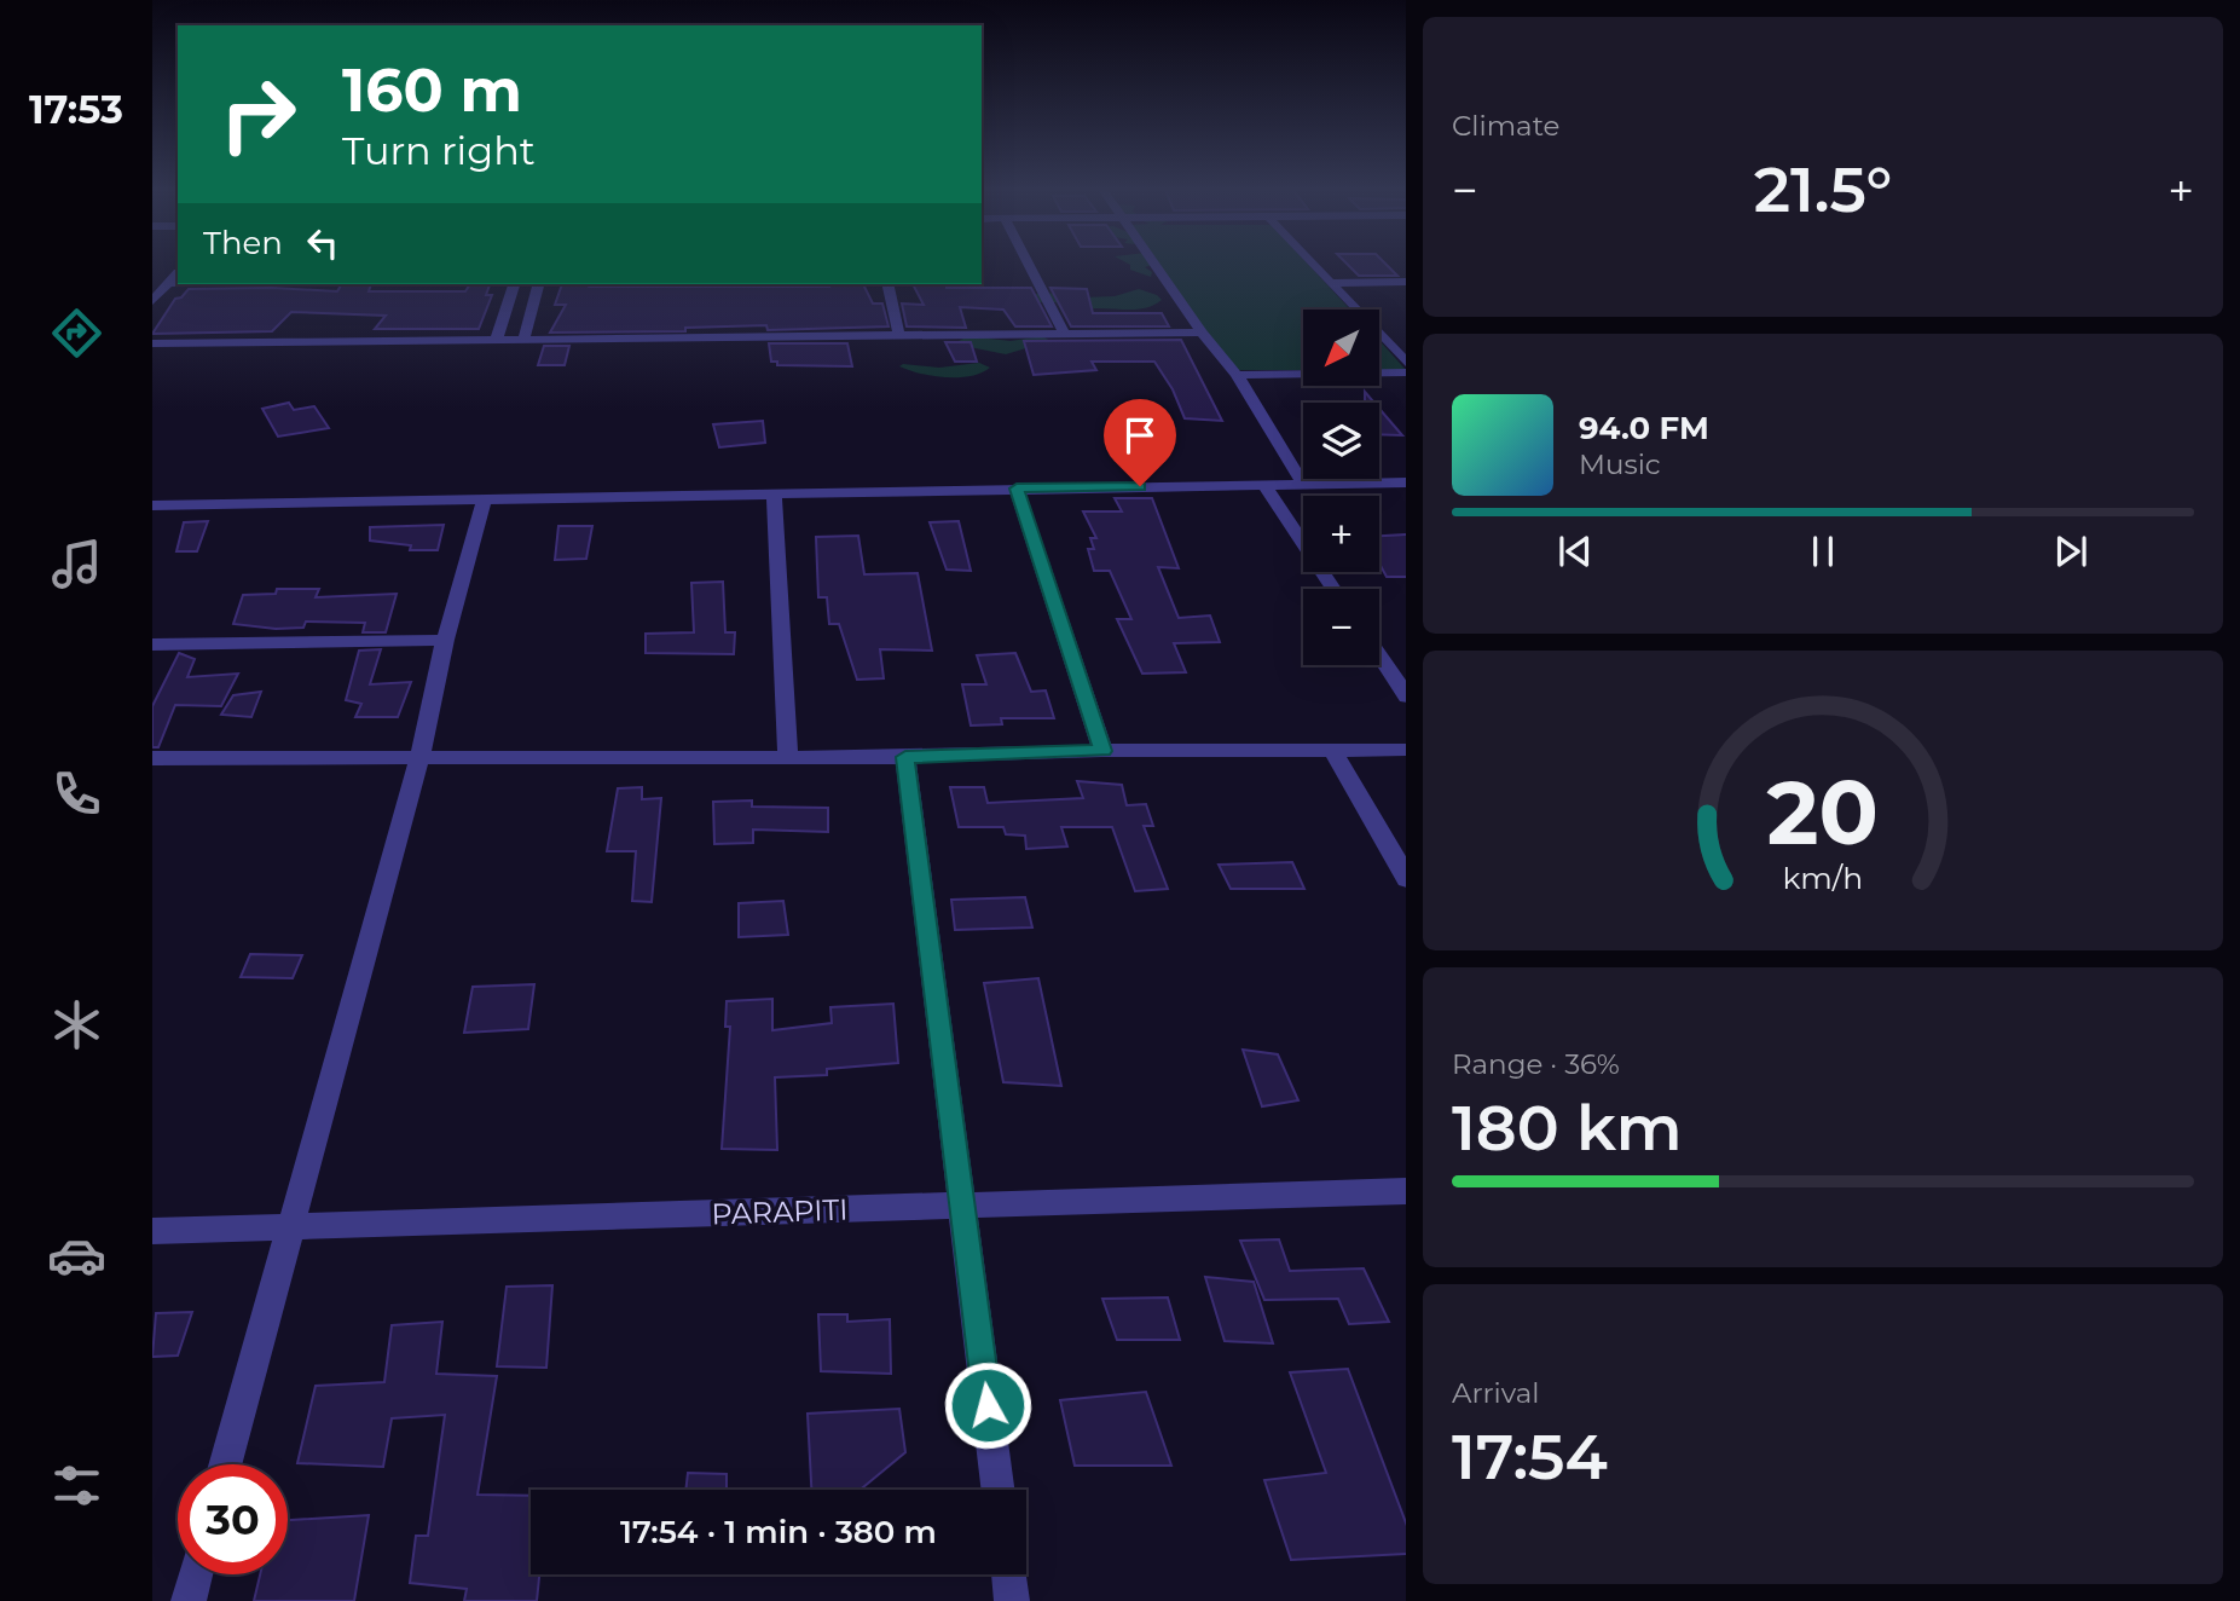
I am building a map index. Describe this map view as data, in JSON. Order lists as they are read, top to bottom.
{
  "streets": {
    "street": ["PARAPITI"]
  },
  "north": "bottom left",
  "page": {
    "tabs": "17:53",
    "tile": [
      "Climate",
      ["Range · 36%", "180 km"],
      ["Arrival", "17:54"]
    ],
    "turn": ["160 m", "Turn right"],
    "heat": ["−", "21.5°", "+"],
    "then": "Then",
    "map_buttons": ["+", "−"],
    "song": ["94.0 FM", "Music"],
    "limit": "30",
    "trip": "17:54 · 1 min · 380 m",
    "gauge": ["20", "km/h"]
  }
}
